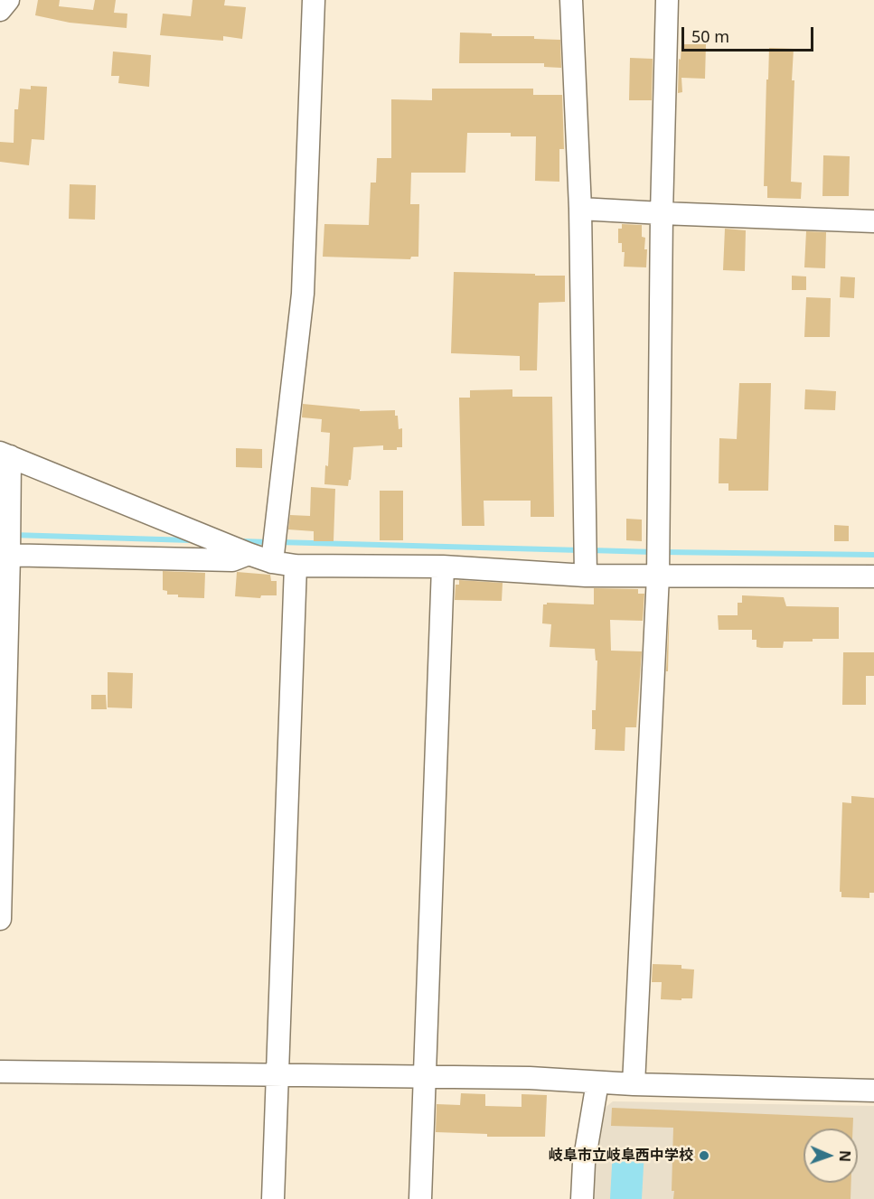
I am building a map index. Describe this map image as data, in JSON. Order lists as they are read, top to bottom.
{
  "places": ["岐阜市立岐阜西中学校"],
  "scale_bar": "50 m",
  "north": "right"
}
